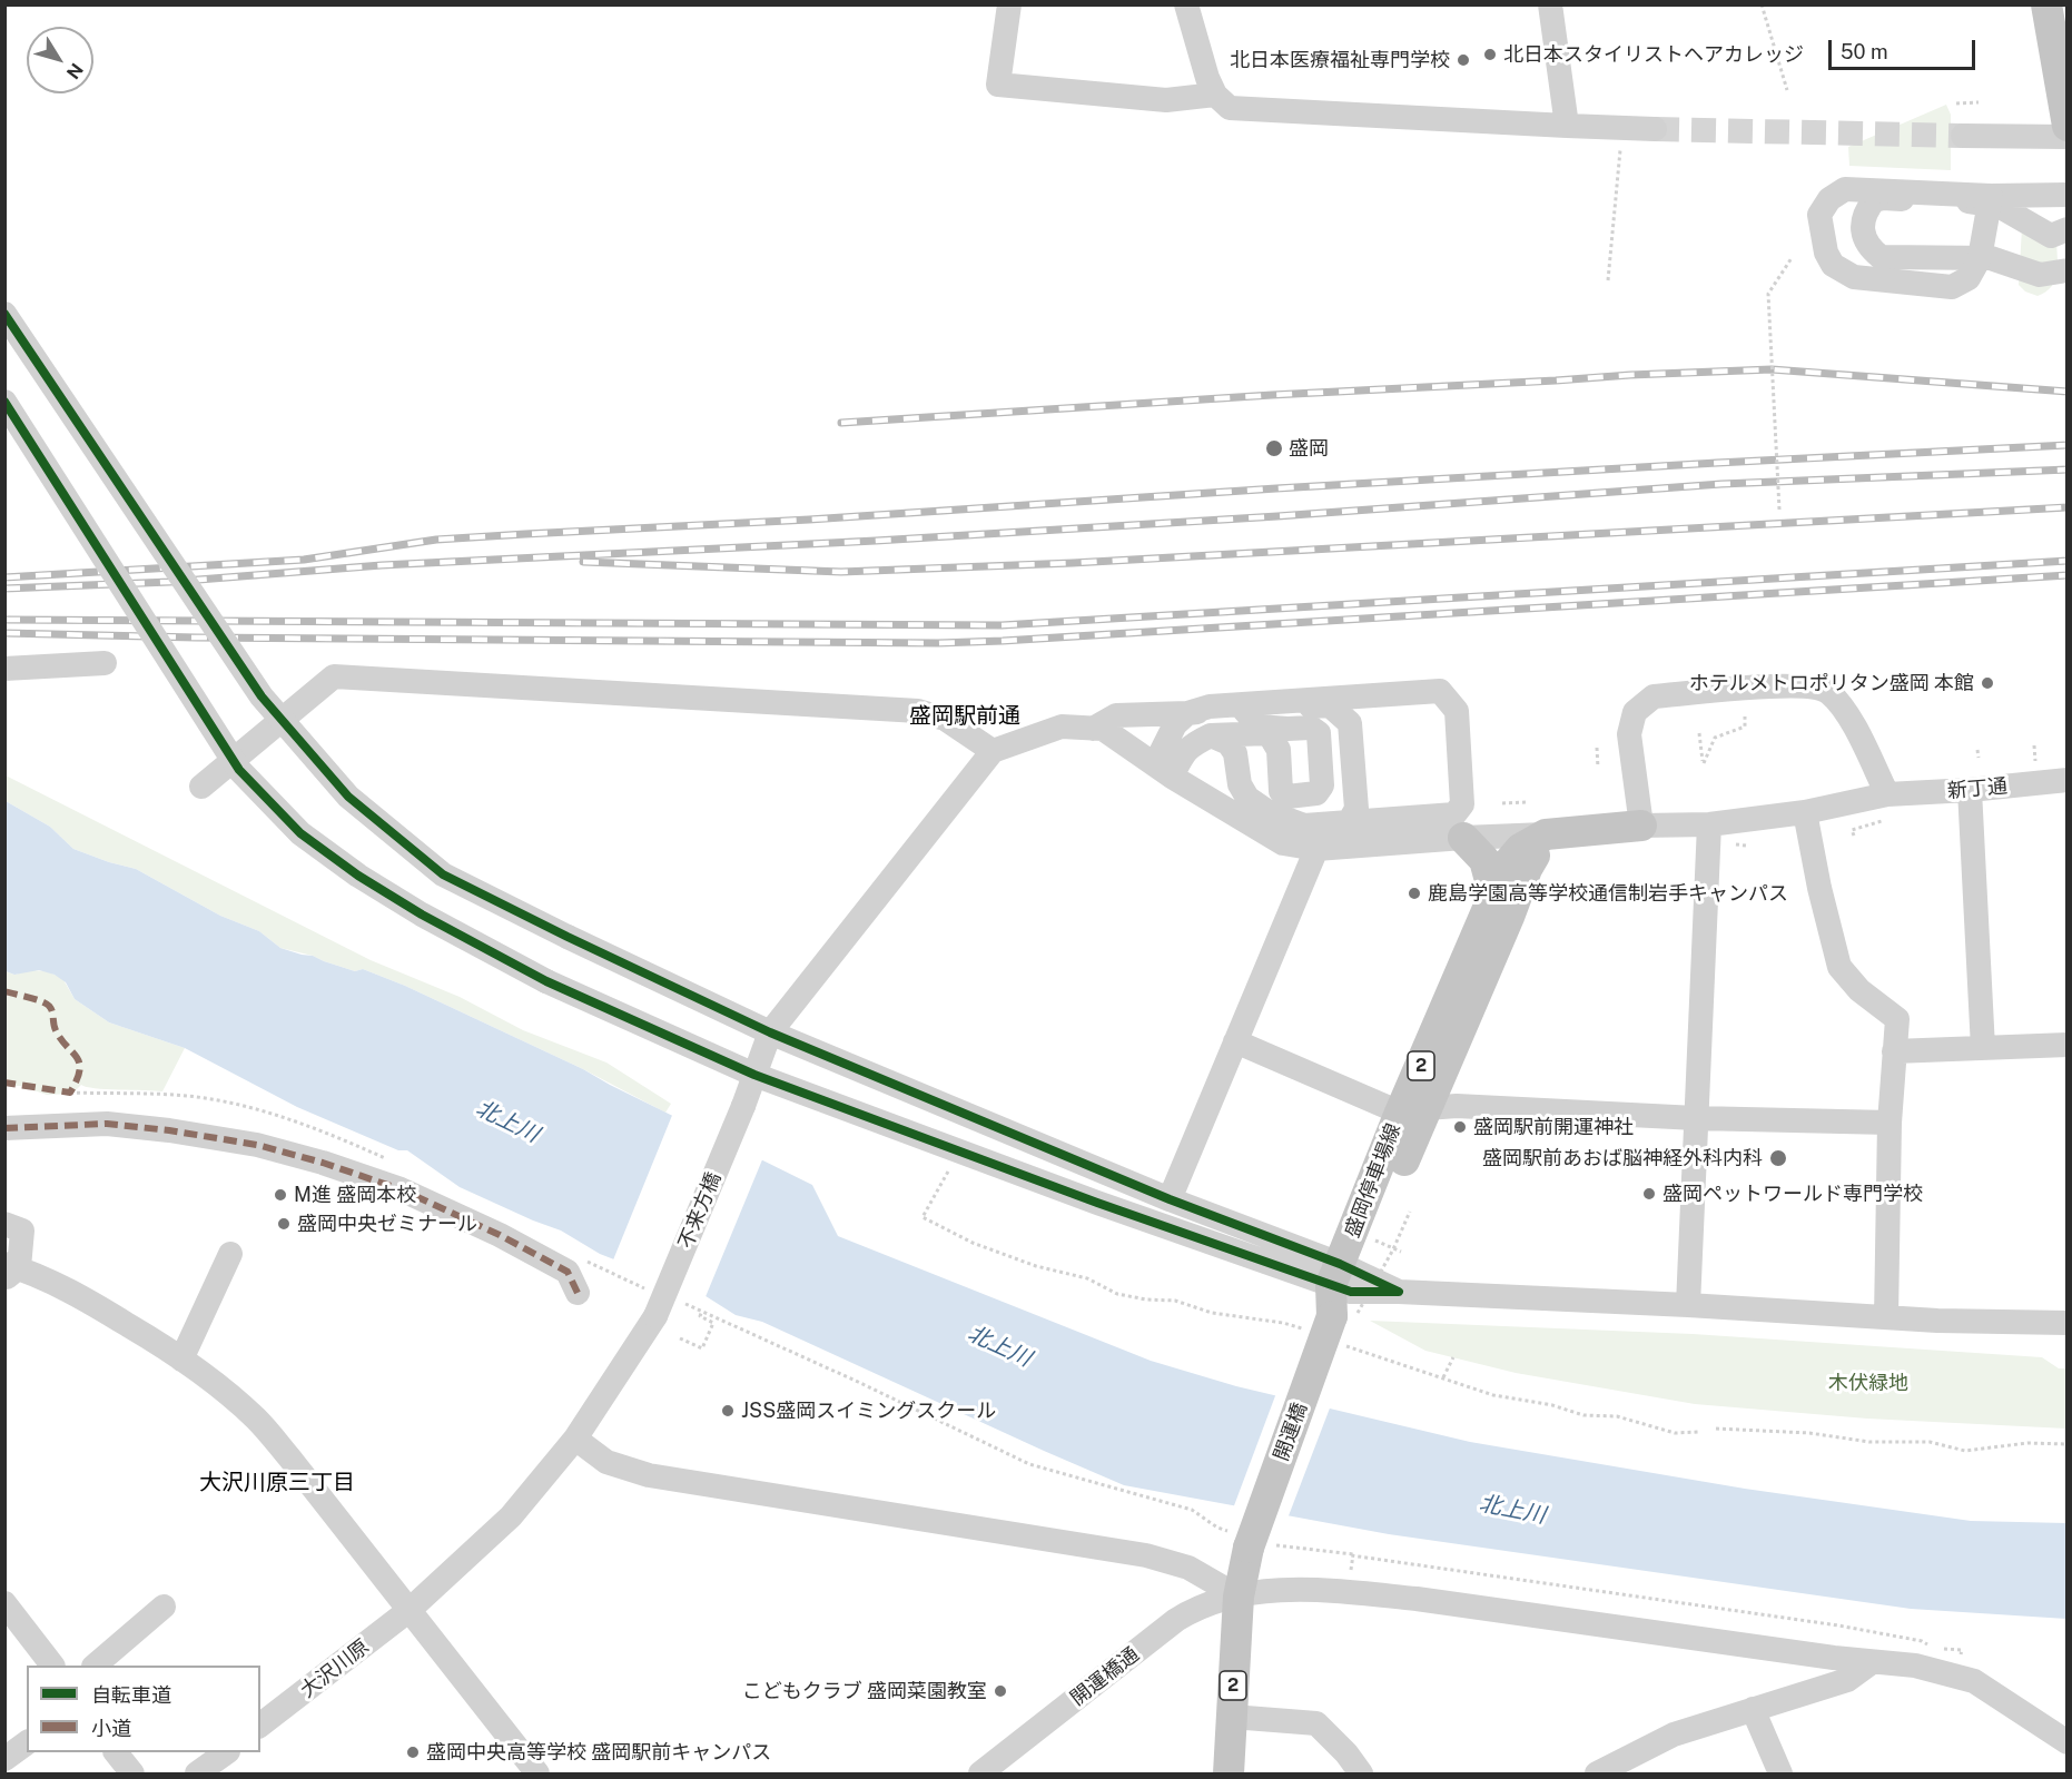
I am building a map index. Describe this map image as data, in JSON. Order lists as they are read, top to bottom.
{
  "streets": {
    "main road": ["2", "盛岡停車場線", "開運橋"],
    "street": [
      "新丁通",
      "不来方橋",
      "大沢川原",
      "開運橋通"
    ]
  },
  "crossings": [
    ["2", "開運橋"],
    ["2", "開運橋通"],
    ["盛岡停車場線", "開運橋"],
    ["不来方橋", "大沢川原"]
  ],
  "districts": ["盛岡駅前通", "大沢川原三丁目"],
  "water": ["北上川"],
  "parks": ["木伏緑地"],
  "places": [
    "北日本スタイリストヘアカレッジ",
    "北日本医療福祉専門学校",
    "盛岡",
    "ホテルメトロポリタン盛岡 本館",
    "鹿島学園高等学校通信制岩手キャンパス",
    "盛岡駅前開運神社",
    "盛岡駅前あおば脳神経外科内科",
    "盛岡ペットワールド専門学校",
    "M進 盛岡本校",
    "盛岡中央ゼミナール",
    "JSS盛岡スイミングスクール",
    "こどもクラブ 盛岡菜園教室",
    "盛岡中央高等学校 盛岡駅前キャンパス"
  ],
  "legend": ["自転車道", "小道"],
  "scale_bar": "50 m",
  "north": "bottom right"
}
